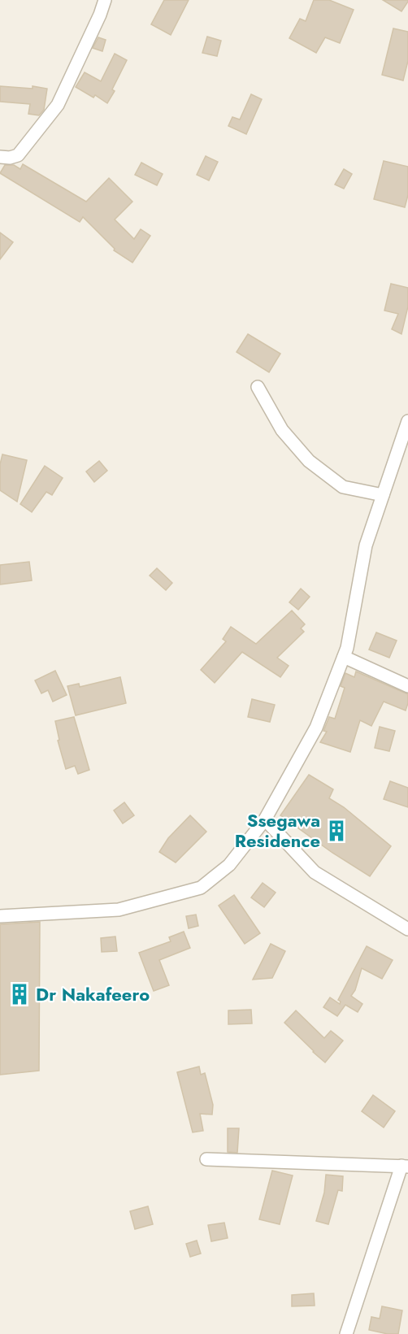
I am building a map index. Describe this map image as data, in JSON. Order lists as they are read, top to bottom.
{
  "places": {
    "building": ["Ssegawa Residence", "Dr Nakafeero"]
  }
}
